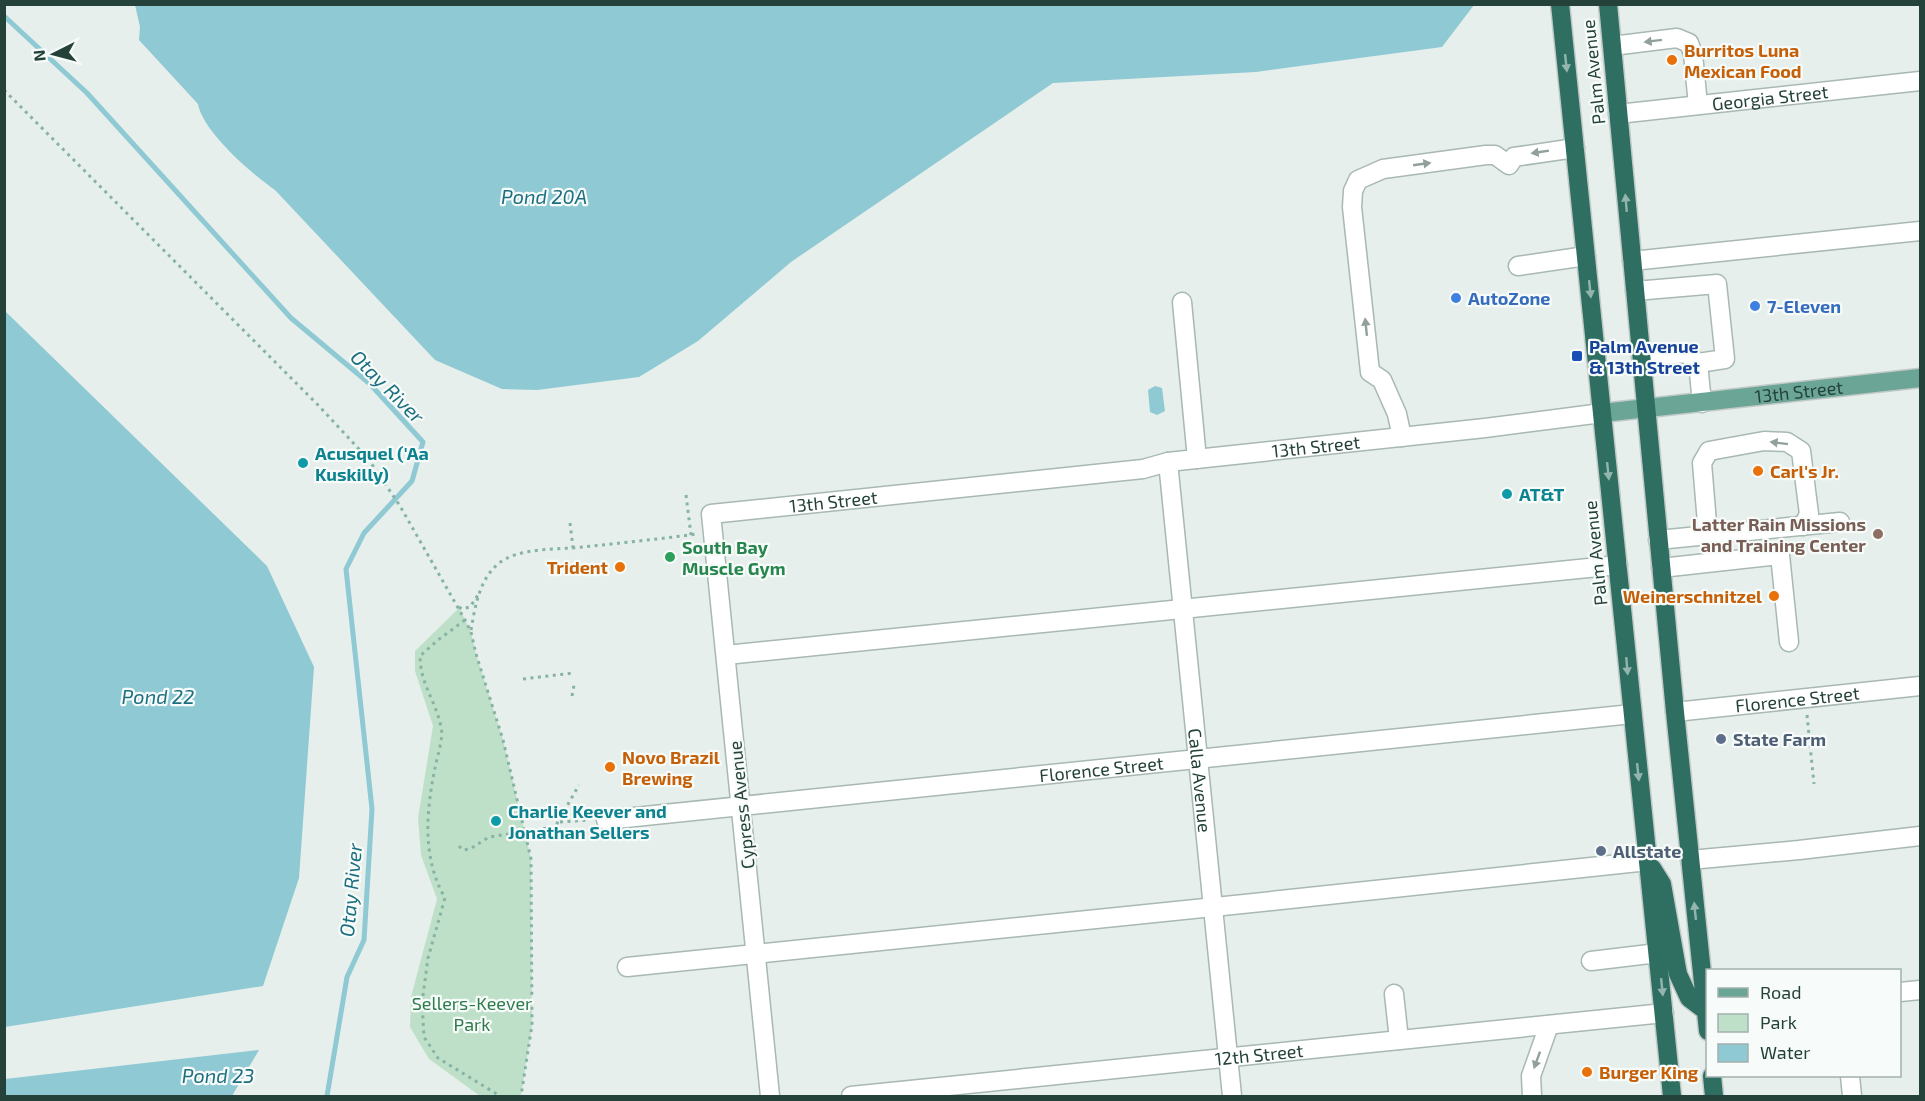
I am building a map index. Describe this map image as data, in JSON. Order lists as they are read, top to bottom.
{
  "streets": {
    "highway": ["Palm Avenue"],
    "main road": ["13th Street"],
    "street": [
      "Georgia Street",
      "Florence Street",
      "Calla Avenue",
      "Cypress Avenue",
      "12th Street"
    ]
  },
  "crossings": [
    ["Palm Avenue", "Georgia Street"],
    ["Palm Avenue", "13th Street"],
    ["Palm Avenue", "Florence Street"],
    ["Palm Avenue", "12th Street"],
    ["13th Street", "Calla Avenue"],
    ["13th Street", "Cypress Avenue"],
    ["Florence Street", "Calla Avenue"],
    ["Florence Street", "Cypress Avenue"],
    ["Calla Avenue", "12th Street"]
  ],
  "water": [
    "Pond 20A",
    "Otay River",
    "Pond 22",
    "Pond 23"
  ],
  "parks": ["Sellers-Keever Park"],
  "places": {
    "other": [
      "Burritos Luna Mexican Food",
      "AutoZone",
      "7-Eleven",
      "Acusquel ('Aa Kuskilly)",
      "Carl's Jr.",
      "AT&T",
      "Latter Rain Missions and Training Center",
      "South Bay Muscle Gym",
      "Trident",
      "Weinerschnitzel",
      "State Farm",
      "Novo Brazil Brewing",
      "Charlie Keever and Jonathan Sellers",
      "Allstate",
      "Burger King"
    ],
    "transit": ["Palm Avenue & 13th Street"]
  },
  "legend": ["Road", "Park", "Water"],
  "north": "left"
}
